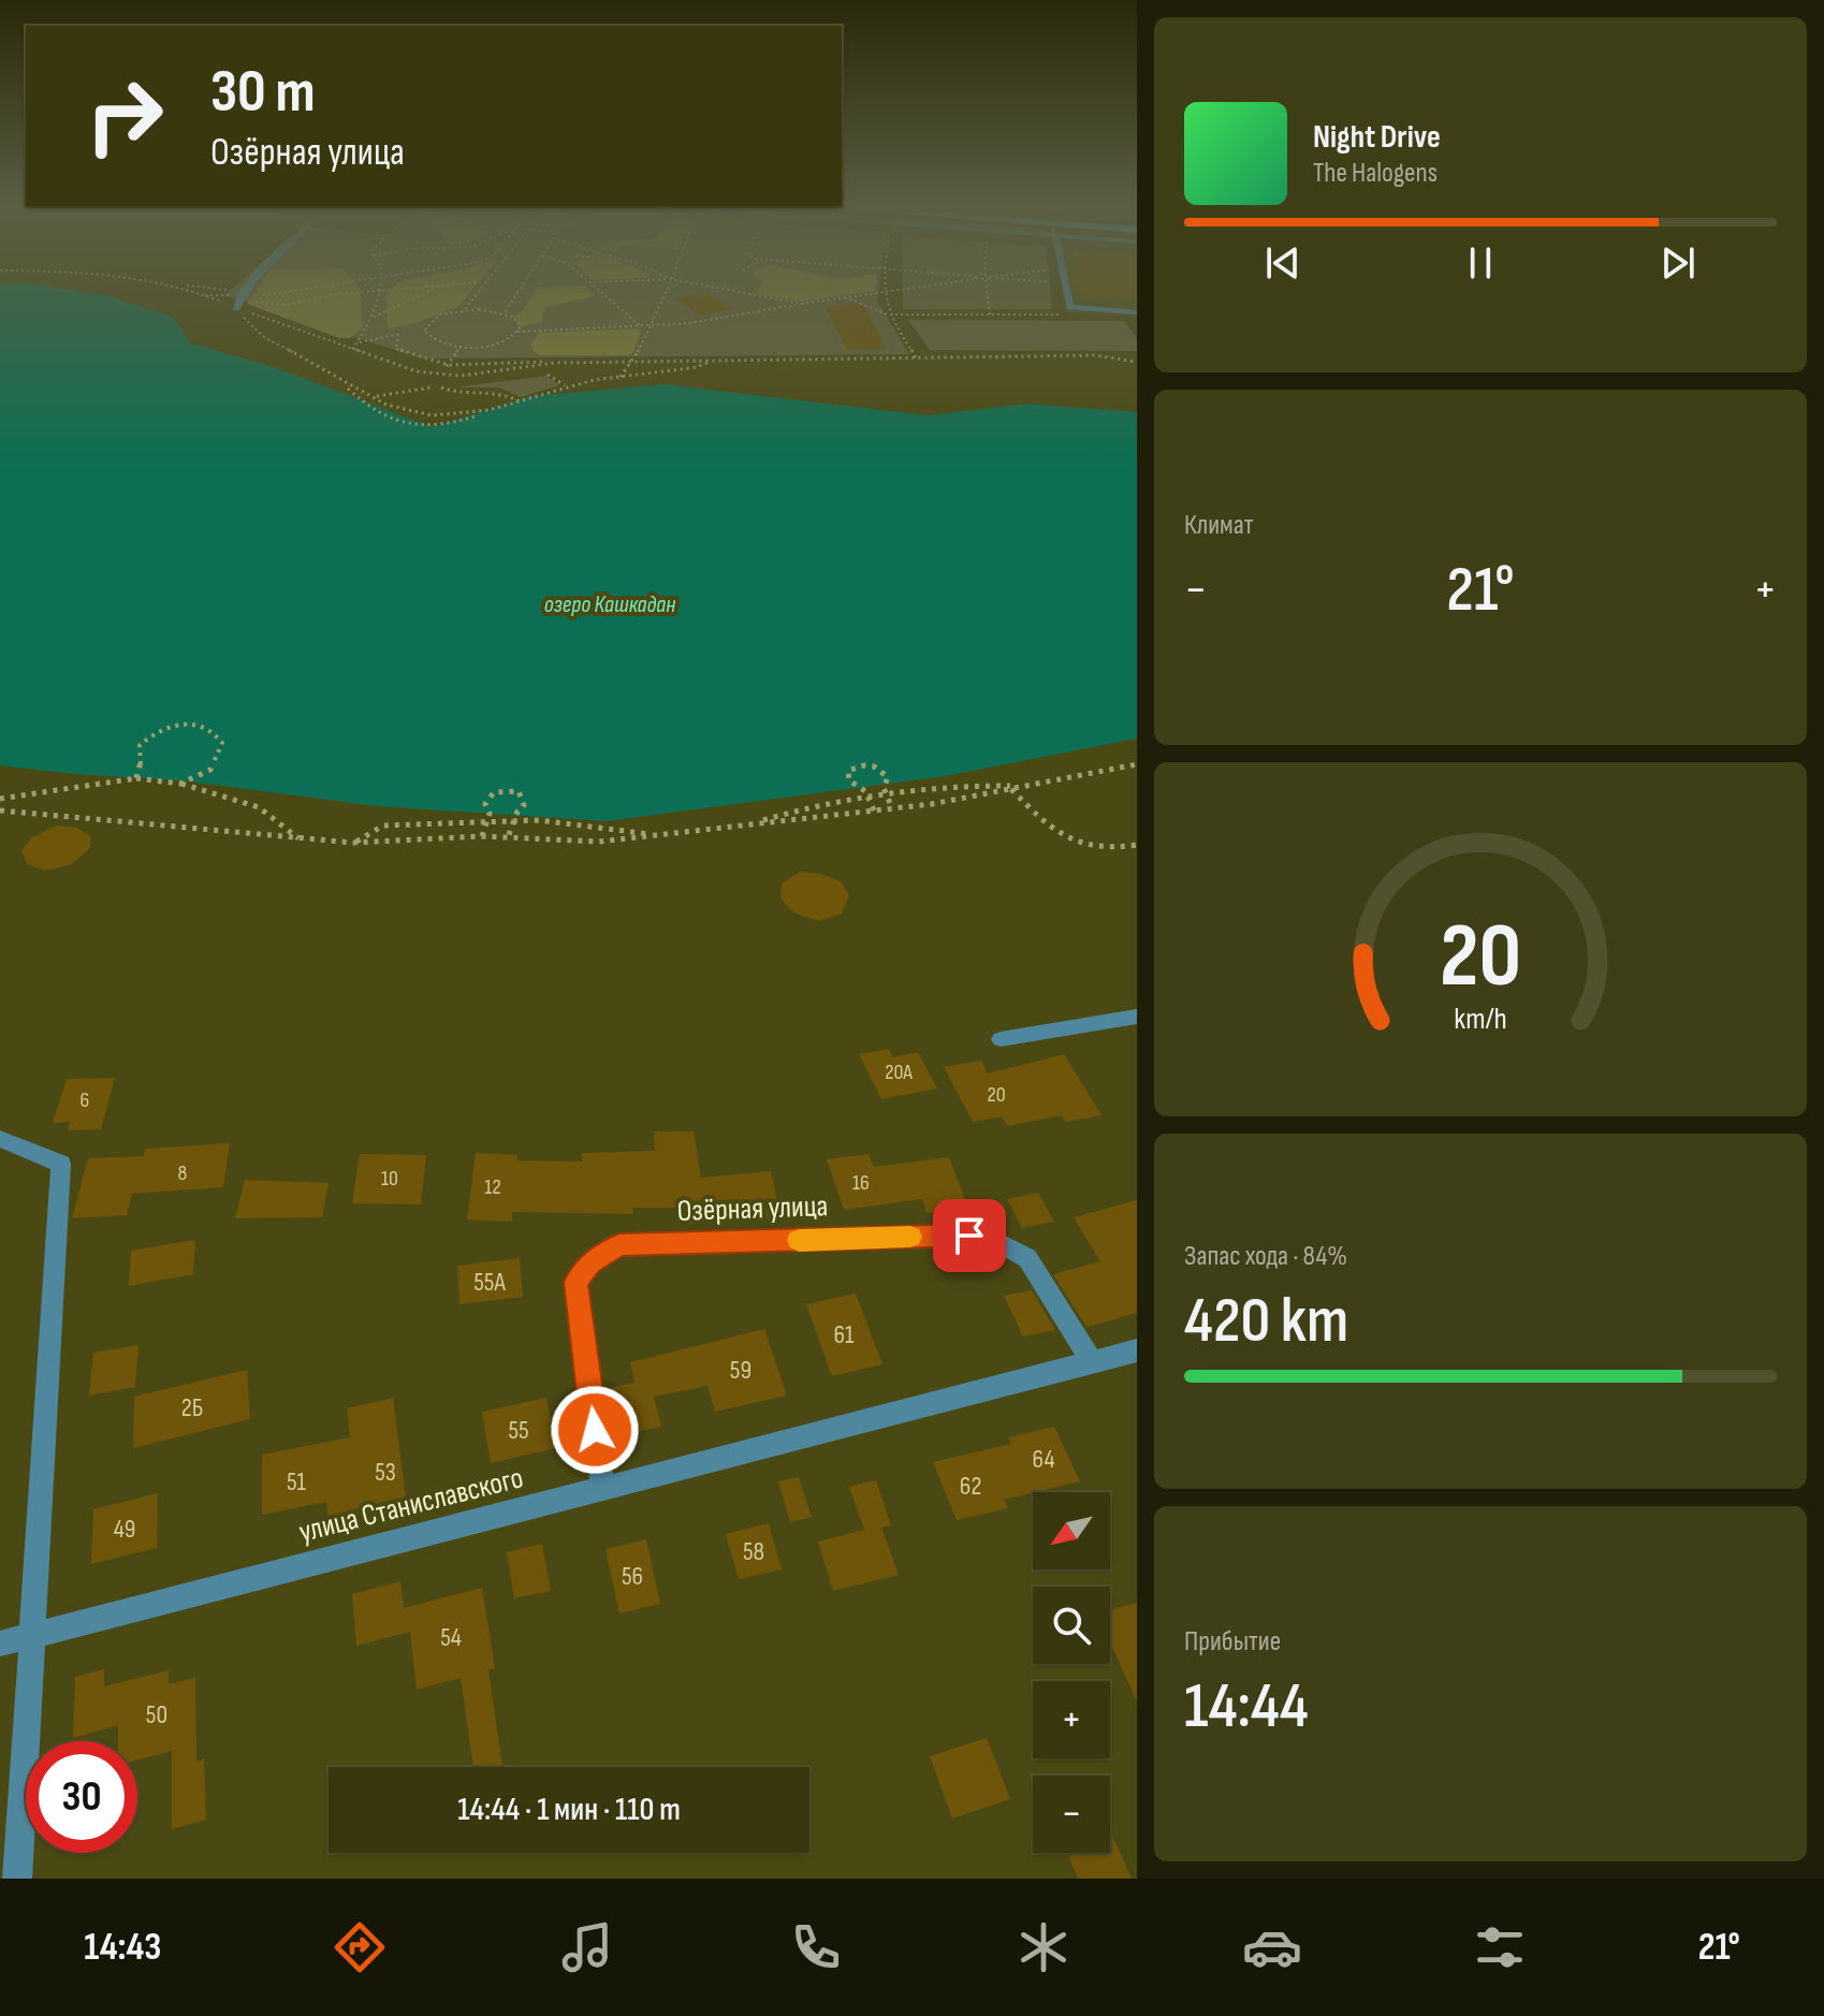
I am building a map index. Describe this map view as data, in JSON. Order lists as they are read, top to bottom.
{
  "streets": {
    "street": ["Озёрная улица", "улица Станиславского"]
  },
  "crossings": [
    ["Озёрная улица", "улица Станиславского"]
  ],
  "water": ["озеро Кашкадан"],
  "house_numbers": [
    "20А",
    "20",
    "6",
    "8",
    "10",
    "16",
    "12",
    "55А",
    "61",
    "59",
    "2Б",
    "55",
    "64",
    "53",
    "51",
    "62",
    "49",
    "58",
    "56",
    "54",
    "50"
  ],
  "north": "bottom left",
  "page": {
    "turn": ["30 m", "Озёрная улица"],
    "song": ["Night Drive", "The Halogens"],
    "tile": [
      "Климат",
      ["Запас хода · 84%", "420 km"],
      ["Прибытие", "14:44"]
    ],
    "heat": ["−", "21°", "+"],
    "map_buttons": ["+", "−"],
    "limit": "30",
    "trip": "14:44 · 1 мин · 110 m",
    "tabs": ["14:43", "21°"],
    "gauge": ["20", "km/h"]
  }
}
